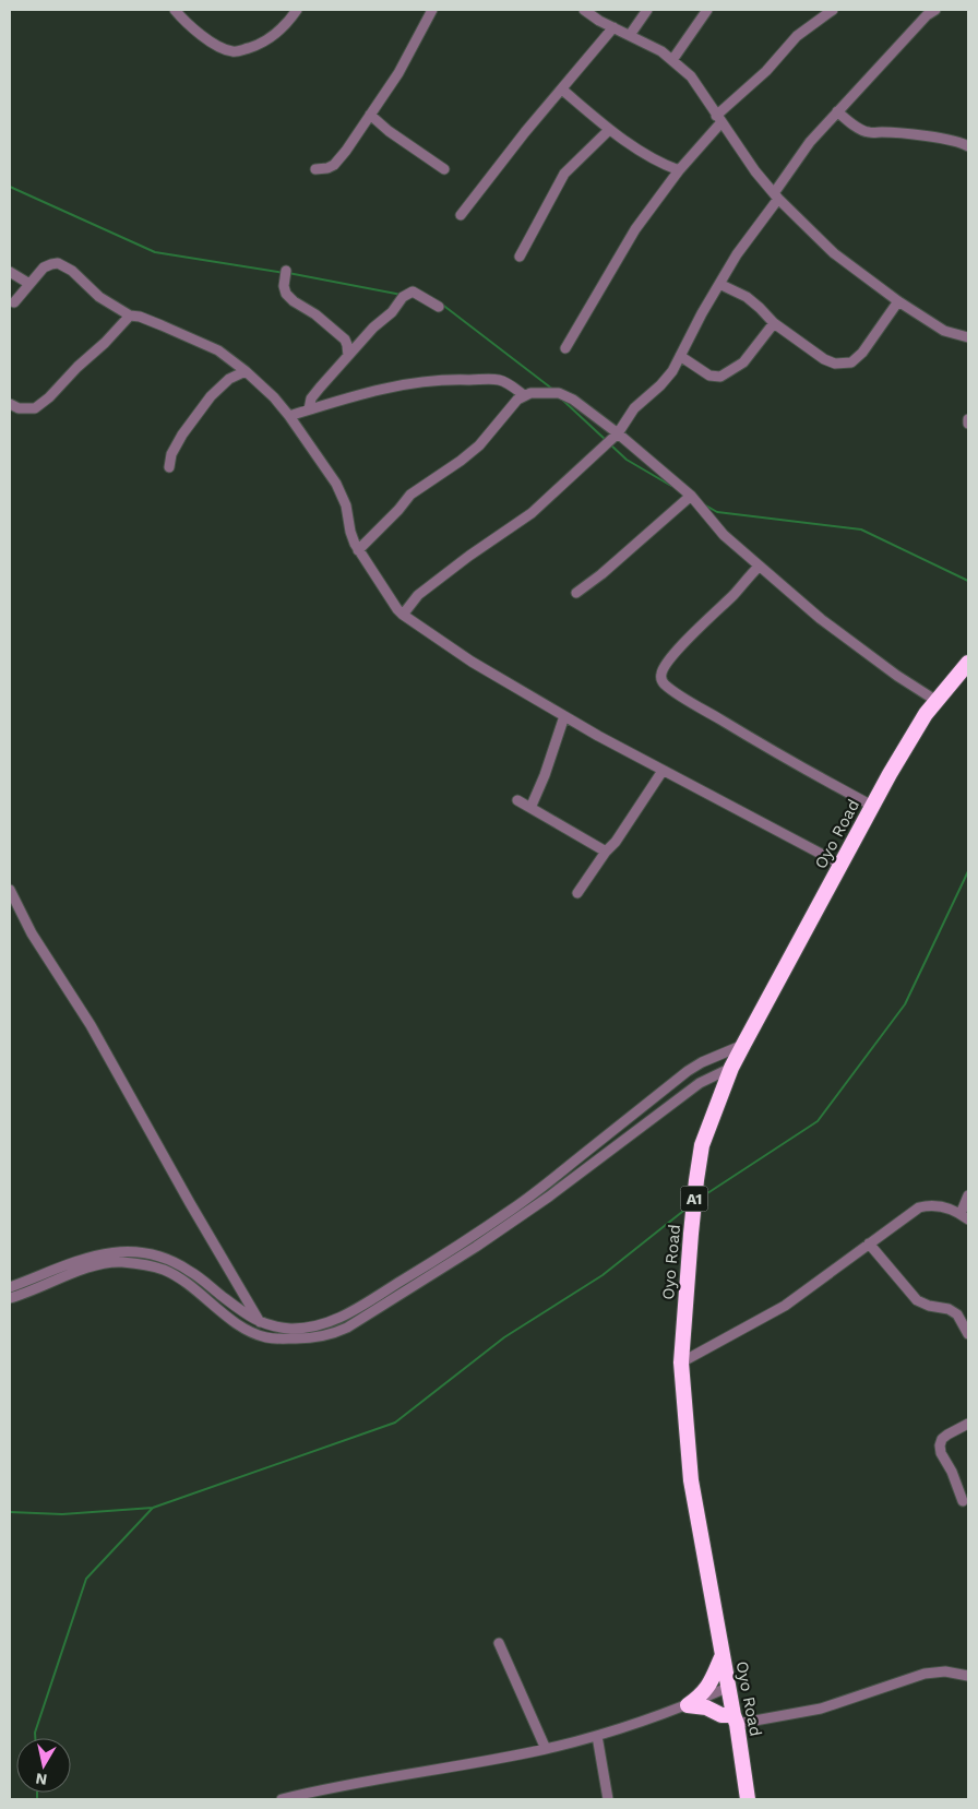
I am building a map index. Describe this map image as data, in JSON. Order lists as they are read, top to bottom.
{
  "streets": {
    "highway": ["Oyo Road", "A1"]
  },
  "north": "bottom"
}
